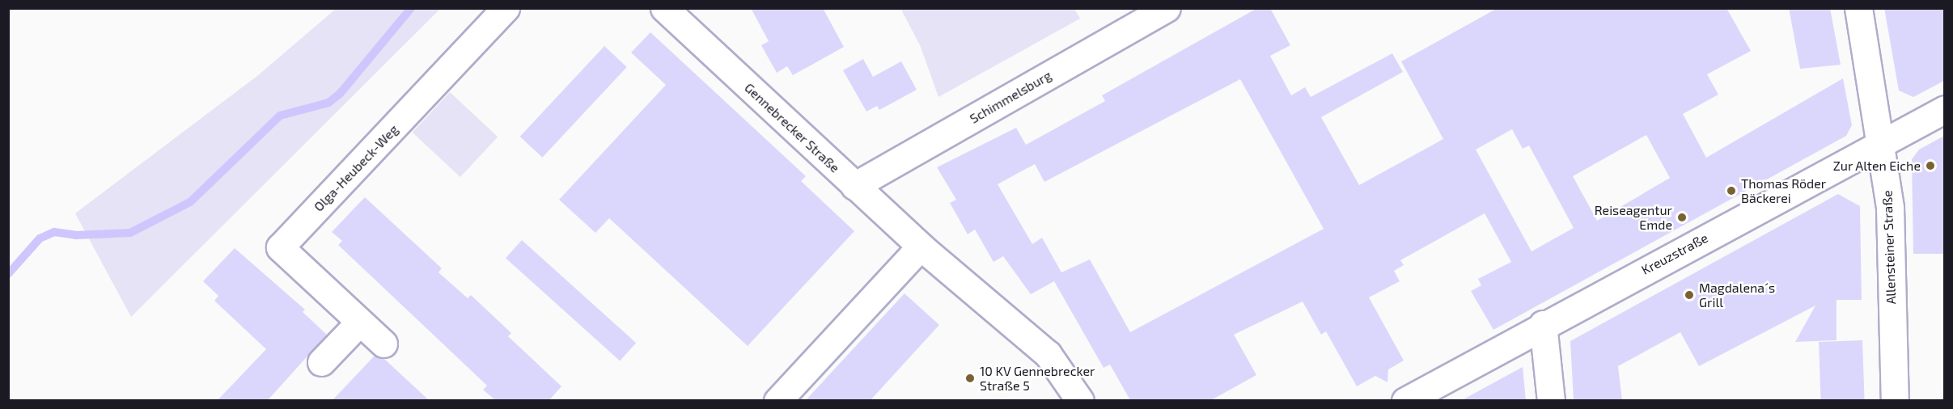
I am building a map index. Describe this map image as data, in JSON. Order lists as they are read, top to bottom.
{
  "streets": {
    "street": [
      "Schimmelsburg",
      "Gennebrecker Straße",
      "Olga-Heubeck-Weg",
      "Allensteiner Straße",
      "Kreuzstraße"
    ]
  },
  "crossings": [
    ["Schimmelsburg", "Gennebrecker Straße"],
    ["Allensteiner Straße", "Kreuzstraße"]
  ],
  "places": [
    "Zur Alten Eiche",
    "Thomas Röder Bäckerei",
    "Reiseagentur Emde",
    "Magdalena´s Grill",
    "10 KV Gennebrecker Straße 5"
  ]
}
